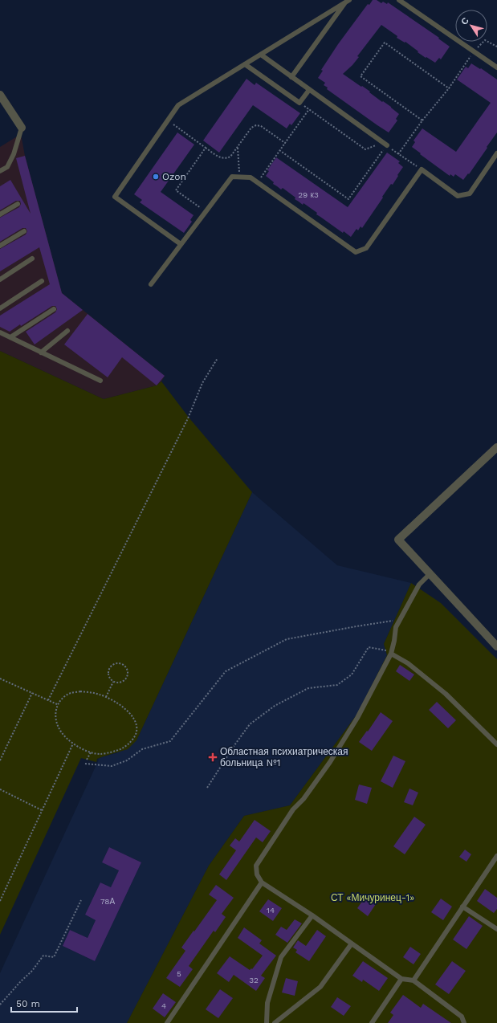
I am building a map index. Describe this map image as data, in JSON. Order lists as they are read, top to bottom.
{
  "parks": ["СТ «Мичуринец-1»"],
  "places": {
    "other": ["Ozon"],
    "health": ["Областная психиатрическая больница №1"]
  },
  "house_numbers": [
    "29 к3",
    "78А",
    "14",
    "5",
    "32",
    "4"
  ],
  "scale_bar": "50 m",
  "north": "top left"
}
